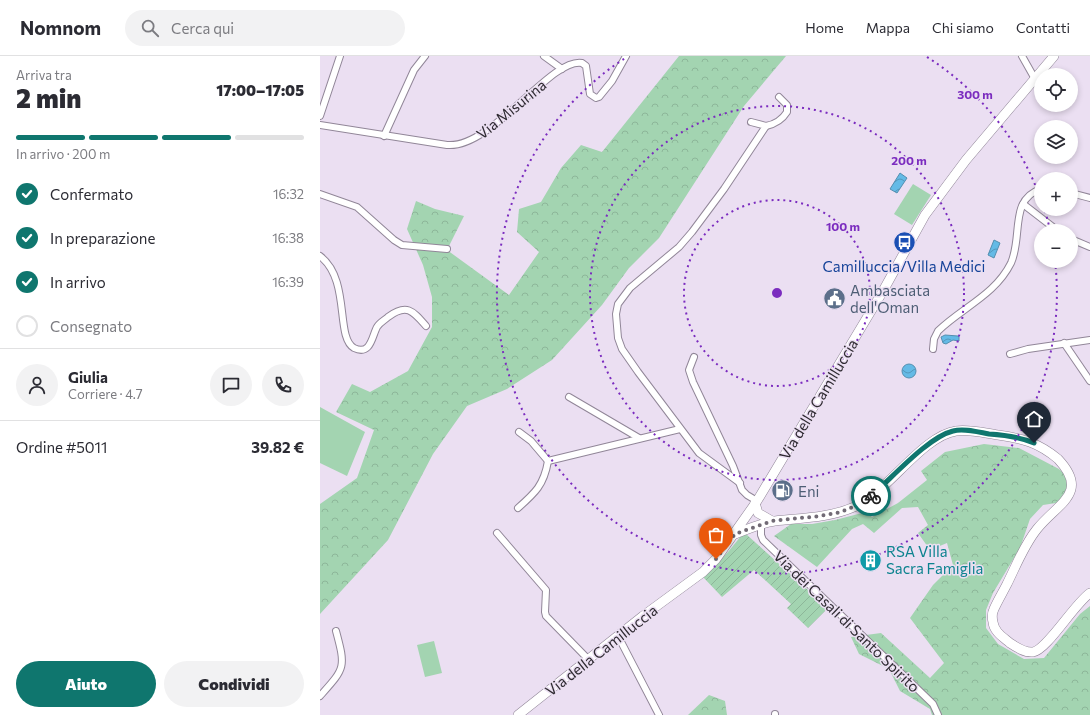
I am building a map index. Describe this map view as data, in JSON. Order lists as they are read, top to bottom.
{
  "streets": {
    "main road": ["Via della Camilluccia"],
    "street": ["Via Misurina", "Via dei Casali di Santo Spirito"]
  },
  "places": {
    "bus stop": ["Camilluccia/Villa Medici"],
    "public building": ["Ambasciata dell'Oman"],
    "fuel station": ["Eni"],
    "building": ["RSA Villa Sacra Famiglia"]
  },
  "page": {
    "header": "Nomnom",
    "search": "Cerca qui",
    "nav": [
      "Home",
      "Mappa",
      "Chi siamo",
      "Contatti"
    ],
    "heading": ["2 min", "Arriva tra", "17:00–17:05"],
    "panel": [
      "Giulia",
      "Corriere · 4.7",
      "Ordine #5011",
      "39.82 €"
    ],
    "map_buttons": ["+", "−"],
    "bar": "In arrivo · 200 m",
    "list": [
      ["Confermato", "16:32"],
      ["In preparazione", "16:38"],
      ["In arrivo", "16:39"],
      "Consegnato"
    ],
    "buttons": ["Aiuto", "Condividi"]
  },
  "rings": ["300 m", "200 m", "100 m"]
}
